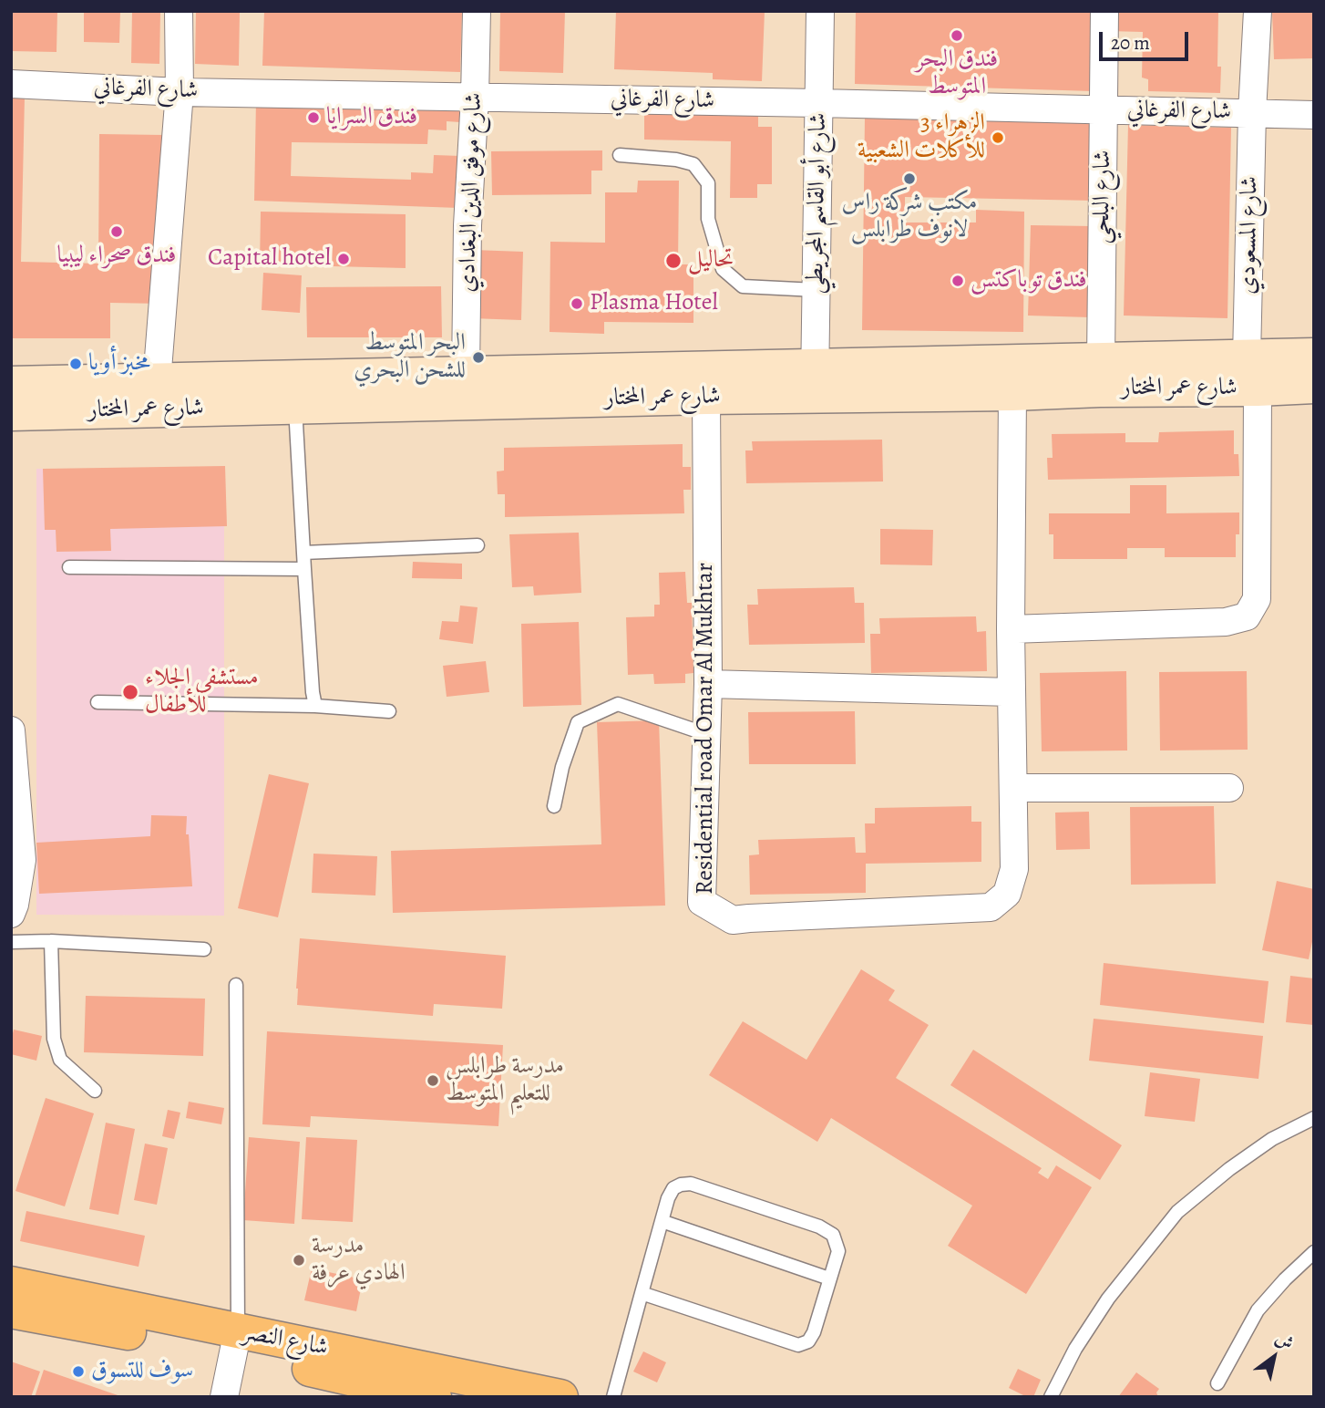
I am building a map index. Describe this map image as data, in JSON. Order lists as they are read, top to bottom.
{
  "streets": {
    "highway": ["شارع النصر"],
    "main road": ["شارع عمر المختار"],
    "street": [
      "شارع الفرغاني",
      "شارع موفق الدين البغدادي",
      "شارع البلحي",
      "شارع أبو القاسم المجريطي",
      "شارع المسعودي",
      "Residential road Omar Al Mukhtar"
    ]
  },
  "crossings": [
    ["شارع الفرغاني", "شارع موفق الدين البغدادي"],
    ["شارع الفرغاني", "شارع البلحي"],
    ["شارع الفرغاني", "شارع أبو القاسم المجريطي"],
    ["شارع الفرغاني", "شارع المسعودي"],
    ["شارع موفق الدين البغدادي", "شارع عمر المختار"],
    ["شارع البلحي", "شارع عمر المختار"],
    ["شارع أبو القاسم المجريطي", "شارع عمر المختار"],
    ["شارع المسعودي", "شارع عمر المختار"],
    ["شارع المسعودي", "Residential road Omar Al Mukhtar"],
    ["شارع عمر المختار", "Residential road Omar Al Mukhtar"]
  ],
  "places": [
    "فندق البحر المتوسط",
    "فندق السرايا",
    "الزهراء 3 للأكلات الشعبية",
    "مكتب شركة راس لانوف طرابلس",
    "فندق صحراء ليبيا",
    "Capital hotel",
    "تحاليل",
    "فندق توباكتس",
    "Plasma Hotel",
    "البحر المتوسط للشحن البحري",
    "مخبز أويا",
    "مستشفى الجلاء للأطفال",
    "مدرسة طرابلس للتعليم المتوسط",
    "مدرسة الهادي عرفة",
    "سوف للتسوق"
  ],
  "scale_bar": "20 m",
  "north": "top right"
}
